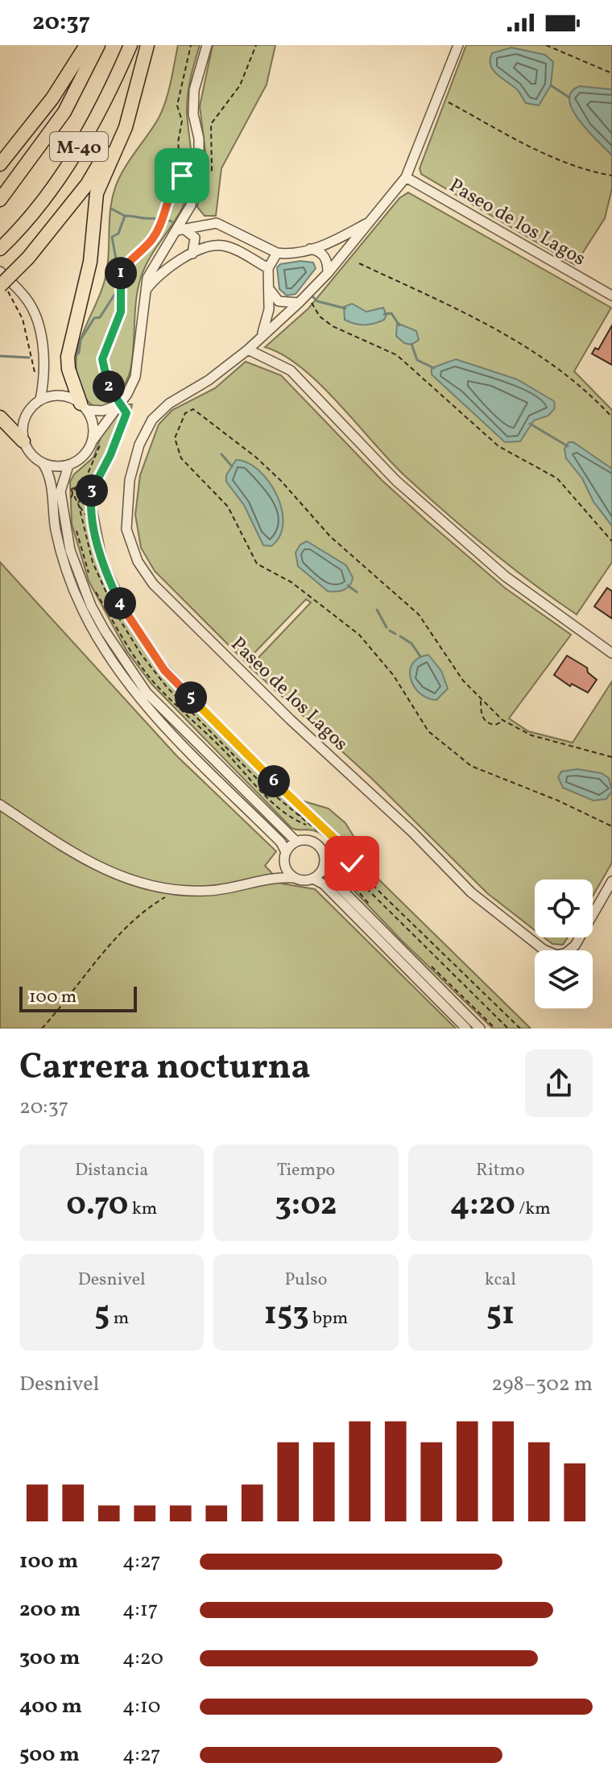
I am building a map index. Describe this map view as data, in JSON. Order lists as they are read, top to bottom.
{
  "streets": {
    "highway": ["M-40"],
    "street": ["Paseo de los Lagos"]
  },
  "scale_bar": "100 m",
  "page": {
    "status": "20:37",
    "pins": [
      "1",
      "2",
      "3",
      "4",
      "5",
      "6"
    ],
    "scale": "100 m",
    "heading": ["Carrera nocturna", "20:37"],
    "stats": [
      ["Distancia", "0.70 km"],
      ["Tiempo", "3:02"],
      ["Ritmo", "4:20 /km"],
      ["Desnivel", "5 m"],
      ["Pulso", "153 bpm"],
      ["kcal", "51"]
    ],
    "chart": ["Desnivel", "298–302 m"],
    "list": [
      {
        "name": "100 m",
        "note": "4:27"
      },
      {
        "name": "200 m",
        "note": "4:17"
      },
      {
        "name": "300 m",
        "note": "4:20"
      },
      {
        "name": "400 m",
        "note": "4:10"
      },
      {
        "name": "500 m",
        "note": "4:27"
      }
    ]
  }
}
